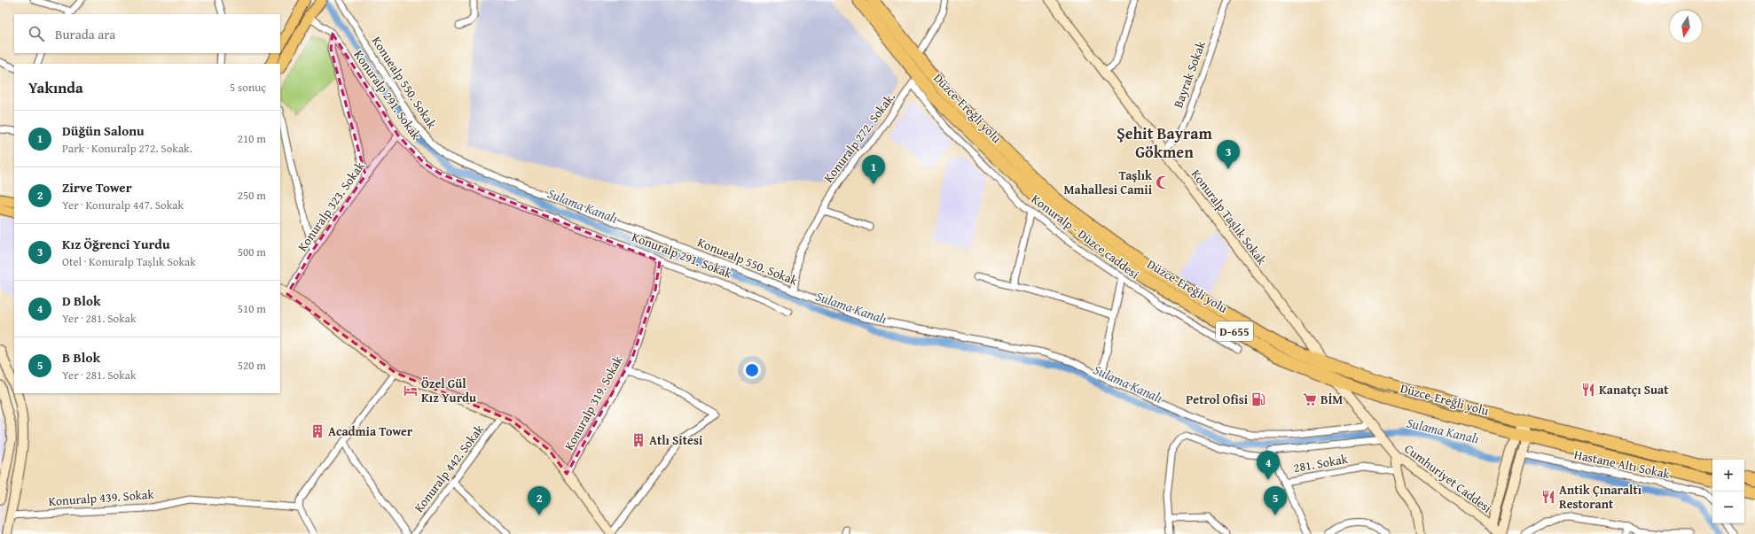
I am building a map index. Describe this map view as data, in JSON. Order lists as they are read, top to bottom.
{
  "streets": {
    "highway": ["Düzce-Ereğli yolu", "D-655"],
    "street": [
      "Bayrak Sokak",
      "Konuealp 550. Sokak",
      "Konuralp 291. Sokak",
      "Konuralp 272. Sokak.",
      "Konuralp 323. Sokak",
      "Konuralp Taşlık Sokak",
      "Konuralp - Düzce caddesi",
      "Konuralp 319. Sokak",
      "281. Sokak",
      "Hastane Altı Sokak",
      "Konuralp 442. Sokak",
      "Cumhuriyet Caddesi",
      "Konuralp 439. Sokak"
    ]
  },
  "crossings": [
    ["Bayrak Sokak", "Konuralp Taşlık Sokak"],
    ["Konuealp 550. Sokak", "Konuralp 272. Sokak."],
    ["Konuealp 550. Sokak", "Cumhuriyet Caddesi"],
    ["Konuralp 291. Sokak", "Konuralp 323. Sokak"],
    ["Konuralp 291. Sokak", "Konuralp 319. Sokak"],
    ["Düzce-Ereğli yolu", "Konuralp 272. Sokak."],
    ["Düzce-Ereğli yolu", "Konuralp Taşlık Sokak"],
    ["Düzce-Ereğli yolu", "Konuralp - Düzce caddesi"],
    ["Düzce-Ereğli yolu", "Cumhuriyet Caddesi"],
    ["Konuralp 272. Sokak.", "Konuralp - Düzce caddesi"]
  ],
  "districts": ["Şehit Bayram Gökmen"],
  "water": ["Sulama Kanalı"],
  "places": {
    "mosque": ["Taşlık Mahallesi Camii"],
    "restaurant": ["Kanatçı Suat", "Antik Çınaraltı Restorant"],
    "hotel": ["Özel Gül Kız Yurdu"],
    "fuel station": ["Petrol Ofisi"],
    "supermarket": ["BİM"],
    "building": ["Acadmia Tower", "Atlı Sitesi"]
  },
  "north": "bottom",
  "page": {
    "search": "Burada ara",
    "heading": ["Yakında", "5 sonuç"],
    "list": [
      {
        "mark": "1",
        "name": "Düğün Salonu",
        "note": "Park · Konuralp 272. Sokak.",
        "value": "210 m"
      },
      {
        "mark": "2",
        "name": "Zirve Tower",
        "note": "Yer · Konuralp 447. Sokak",
        "value": "250 m"
      },
      {
        "mark": "3",
        "name": "Kız Öğrenci Yurdu",
        "note": "Otel · Konuralp Taşlık Sokak",
        "value": "500 m"
      },
      {
        "mark": "4",
        "name": "D Blok",
        "note": "Yer · 281. Sokak",
        "value": "510 m"
      },
      {
        "mark": "5",
        "name": "B Blok",
        "note": "Yer · 281. Sokak",
        "value": "520 m"
      }
    ],
    "pins": [
      "3",
      "1",
      "4",
      "2",
      "5"
    ],
    "map_buttons": ["+", "−"]
  }
}
